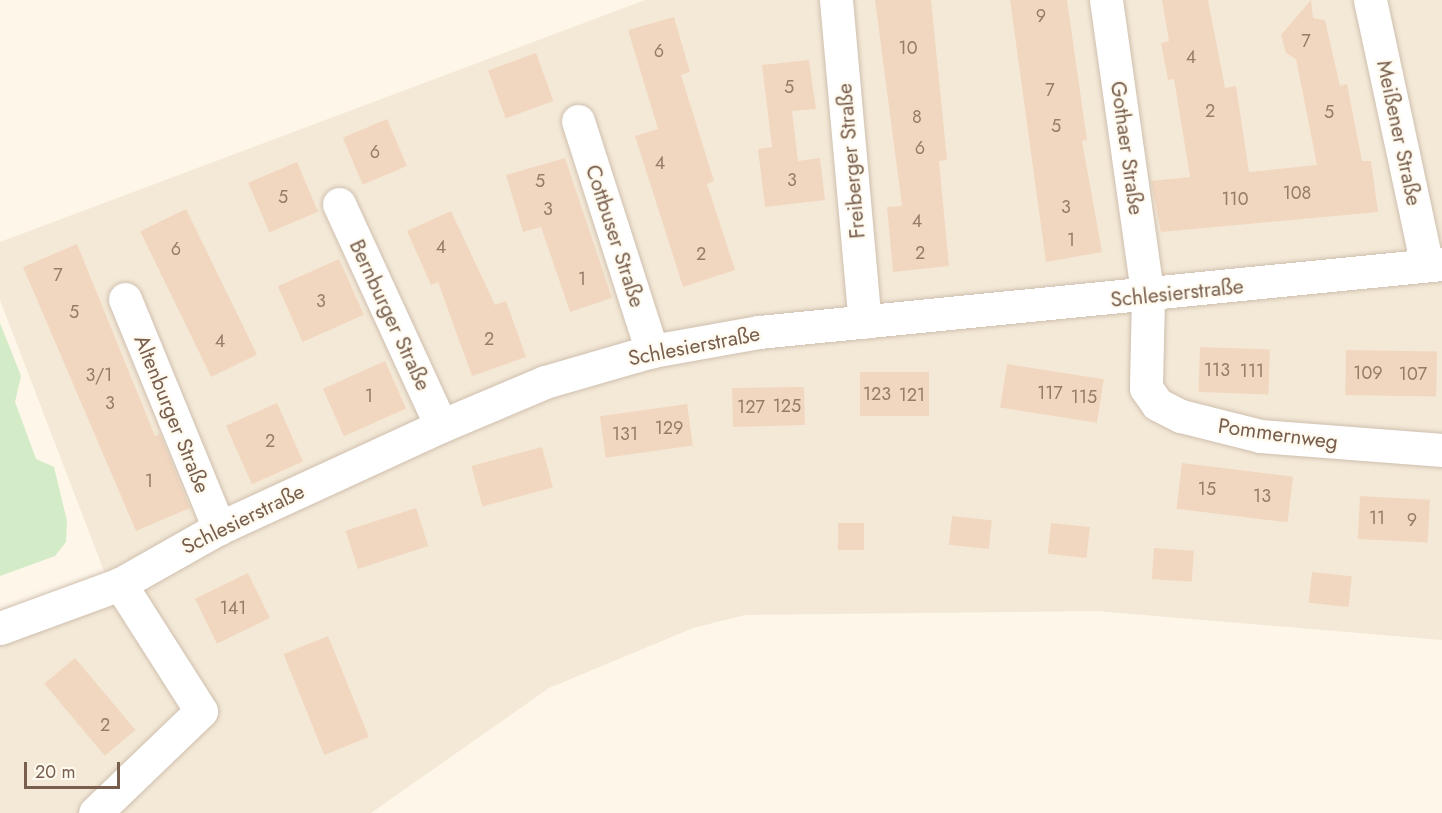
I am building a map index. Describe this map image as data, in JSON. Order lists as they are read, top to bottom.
{
  "streets": {
    "street": [
      "Meißener Straße",
      "Gothaer Straße",
      "Freiberger Straße",
      "Cottbuser Straße",
      "Schlesierstraße",
      "Bernburger Straße",
      "Altenburger Straße",
      "Pommernweg"
    ]
  },
  "crossings": [
    ["Meißener Straße", "Schlesierstraße"],
    ["Gothaer Straße", "Schlesierstraße"],
    ["Gothaer Straße", "Pommernweg"],
    ["Freiberger Straße", "Schlesierstraße"],
    ["Cottbuser Straße", "Schlesierstraße"],
    ["Schlesierstraße", "Bernburger Straße"],
    ["Schlesierstraße", "Altenburger Straße"],
    ["Schlesierstraße", "Pommernweg"]
  ],
  "house_numbers": [
    "9",
    "7",
    "10",
    "6",
    "4",
    "5",
    "7",
    "2",
    "5",
    "8",
    "5",
    "6",
    "6",
    "4",
    "3",
    "5",
    "108",
    "5",
    "110",
    "3",
    "3",
    "4",
    "1",
    "4",
    "6",
    "2",
    "2",
    "7",
    "1",
    "3",
    "5",
    "2",
    "4",
    "113",
    "111",
    "109",
    "107",
    "3/1",
    "117",
    "123",
    "121",
    "1",
    "115",
    "3",
    "125",
    "127",
    "129",
    "131",
    "2",
    "1",
    "15",
    "13",
    "11",
    "9",
    "141",
    "2"
  ],
  "scale_bar": "20 m"
}
